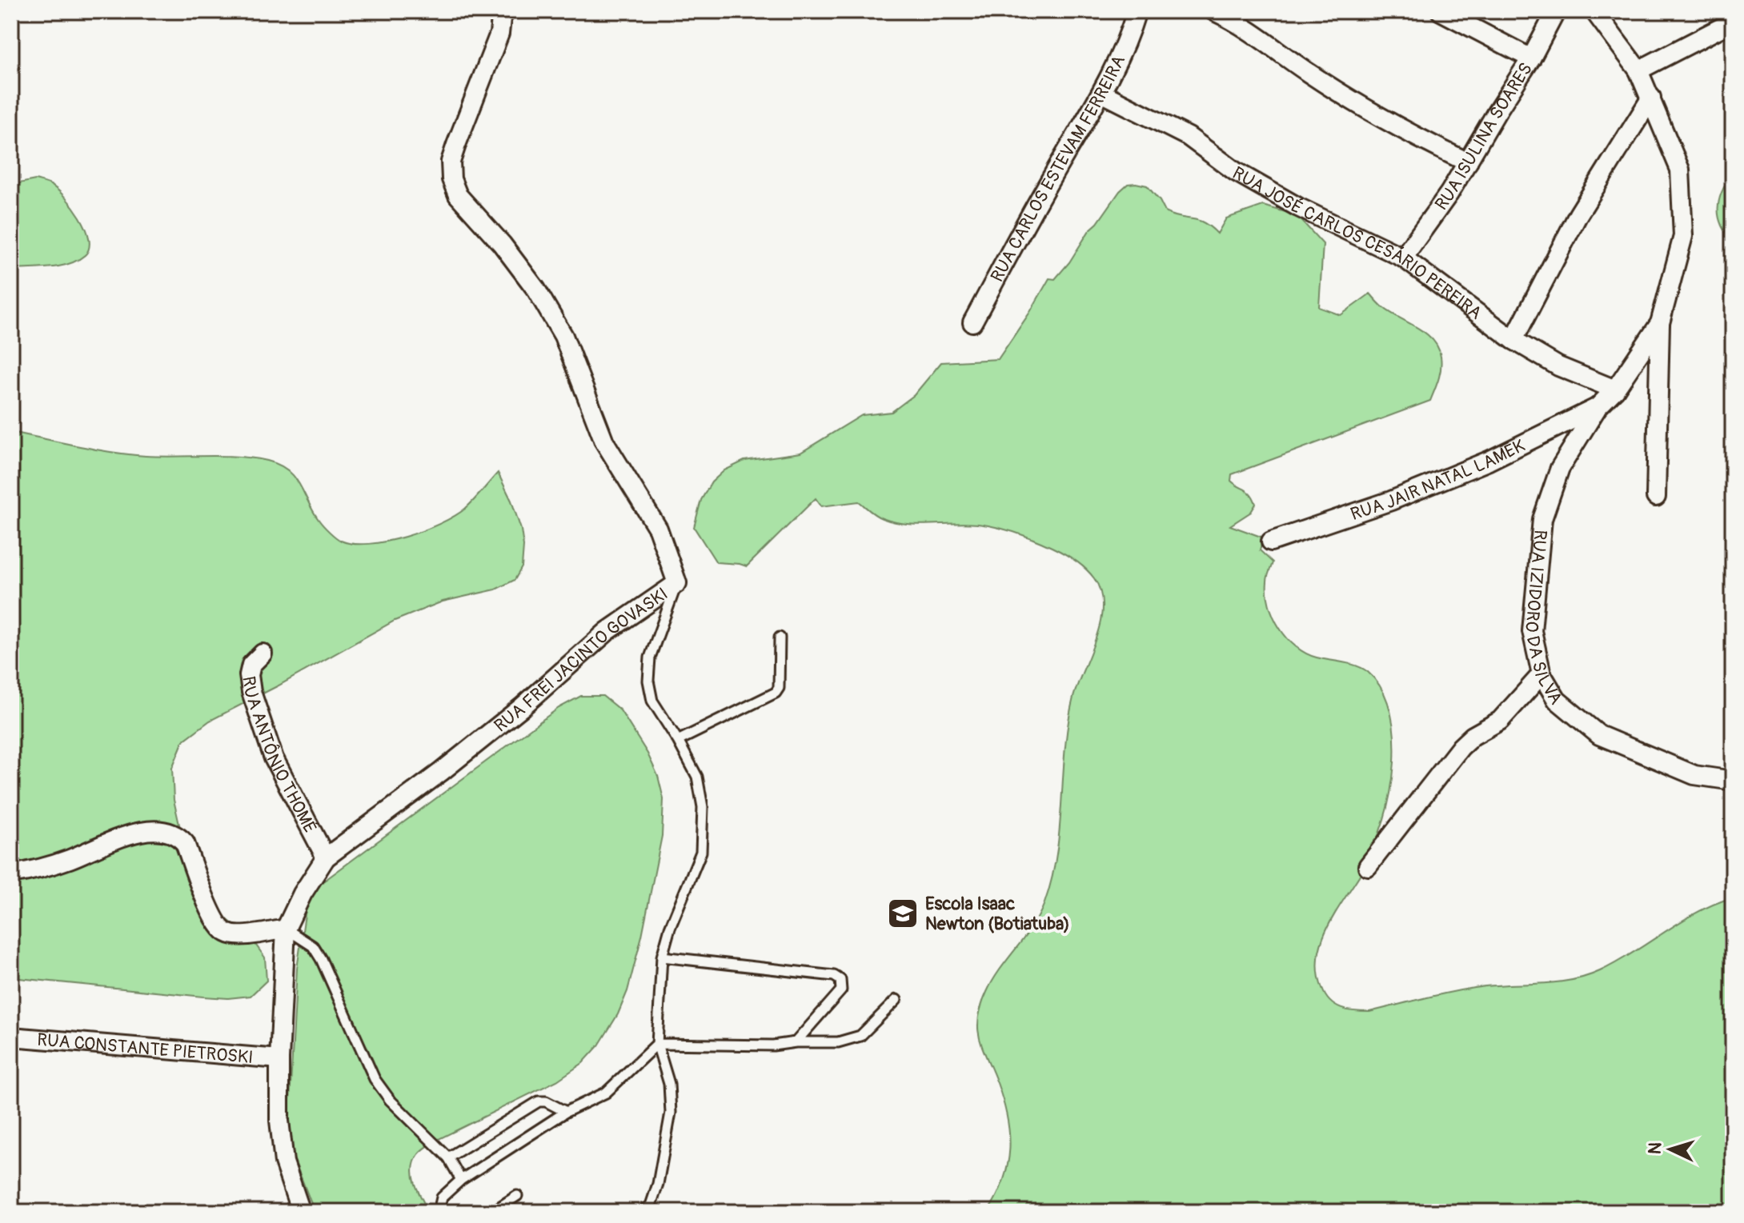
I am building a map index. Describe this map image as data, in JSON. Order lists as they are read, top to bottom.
{
  "streets": {
    "street": [
      "RUA ISULINA SOARES",
      "RUA CARLOS ESTEVAM FERREIRA",
      "RUA JOSÉ CARLOS CESÁRIO PEREIRA",
      "RUA JAIR NATAL LAMEK",
      "RUA IZIDORO DA SILVA",
      "RUA FREI JACINTO GOVASKI",
      "RUA ANTÔNIO THOMÉ",
      "RUA CONSTANTE PIETROSKI"
    ]
  },
  "crossings": [
    ["RUA ISULINA SOARES", "RUA JOSÉ CARLOS CESÁRIO PEREIRA"],
    ["RUA CARLOS ESTEVAM FERREIRA", "RUA JOSÉ CARLOS CESÁRIO PEREIRA"],
    ["RUA JOSÉ CARLOS CESÁRIO PEREIRA", "RUA IZIDORO DA SILVA"],
    ["RUA JAIR NATAL LAMEK", "RUA IZIDORO DA SILVA"],
    ["RUA FREI JACINTO GOVASKI", "RUA ANTÔNIO THOMÉ"],
    ["RUA FREI JACINTO GOVASKI", "RUA CONSTANTE PIETROSKI"]
  ],
  "places": {
    "school or university": ["Escola Isaac Newton (Botiatuba)"]
  },
  "north": "left"
}
